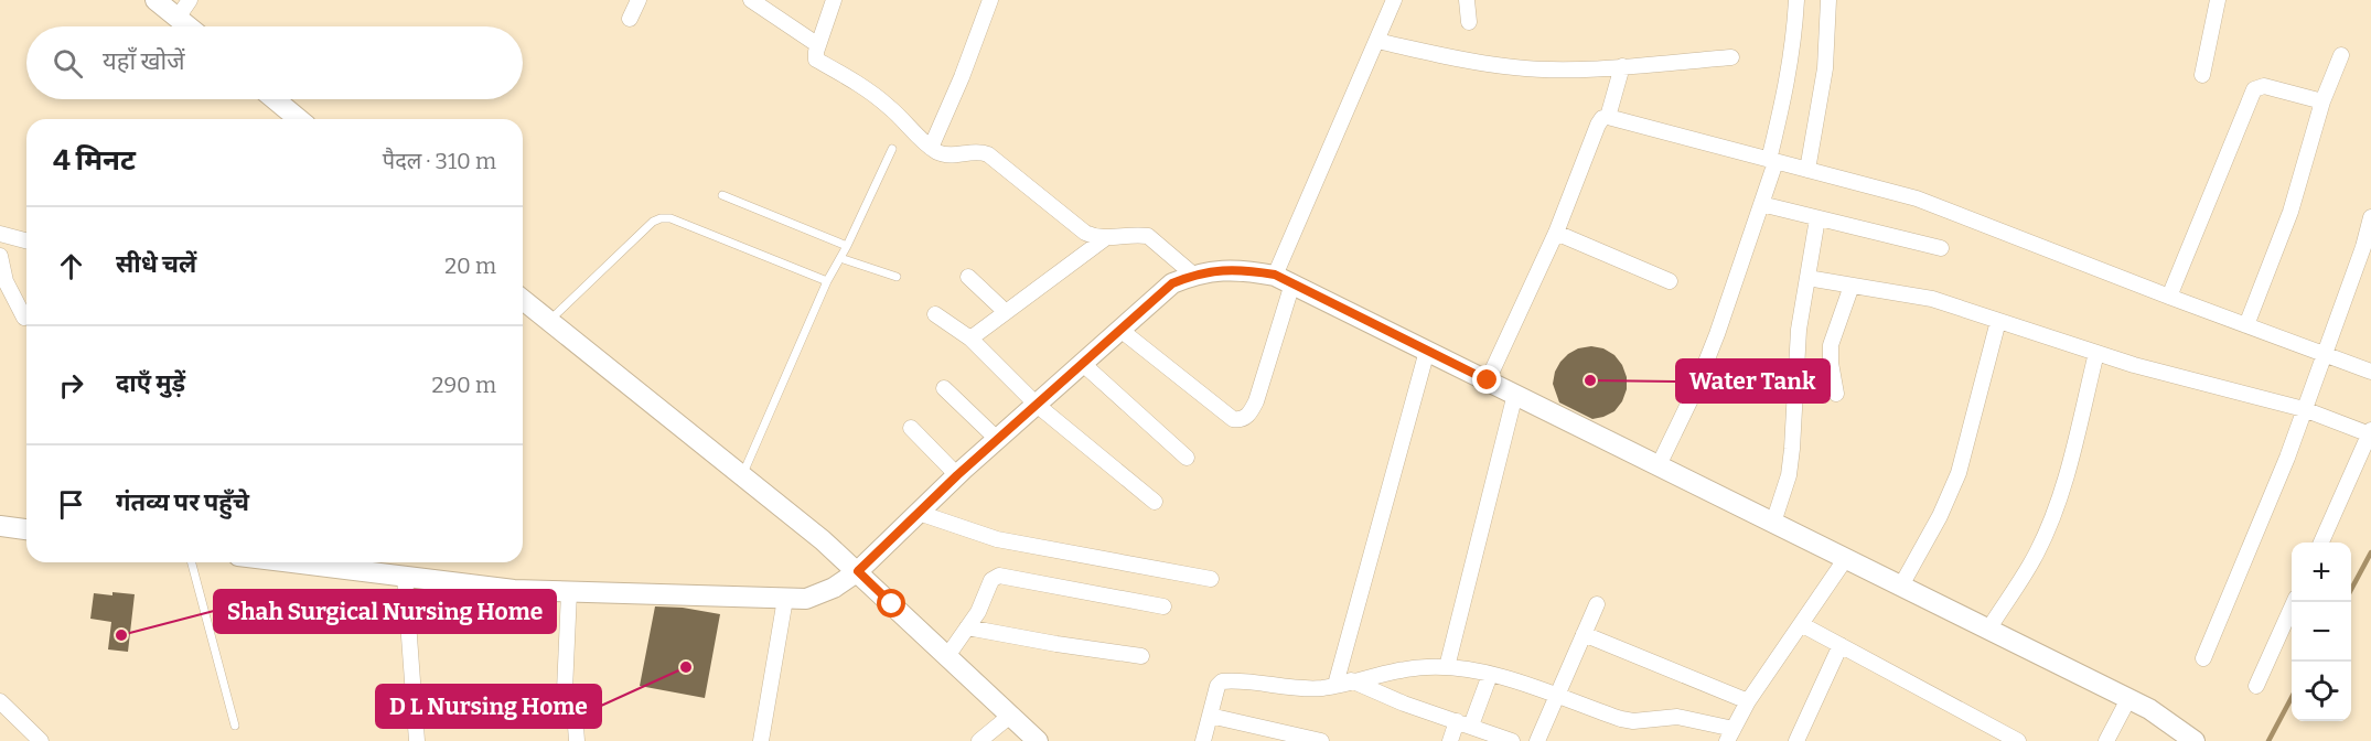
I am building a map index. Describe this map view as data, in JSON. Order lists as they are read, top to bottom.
{
  "places": ["Water Tank", "Shah Surgical Nursing Home", "D L Nursing Home"],
  "page": {
    "search": "यहाँ खोजें",
    "heading": ["4 मिनट", "पैदल · 310 m"],
    "list": [
      ["सीधे चलें", "20 m"],
      ["दाएँ मुड़ें", "290 m"],
      "गंतव्य पर पहुँचे"
    ],
    "map_buttons": ["+", "−"]
  }
}
